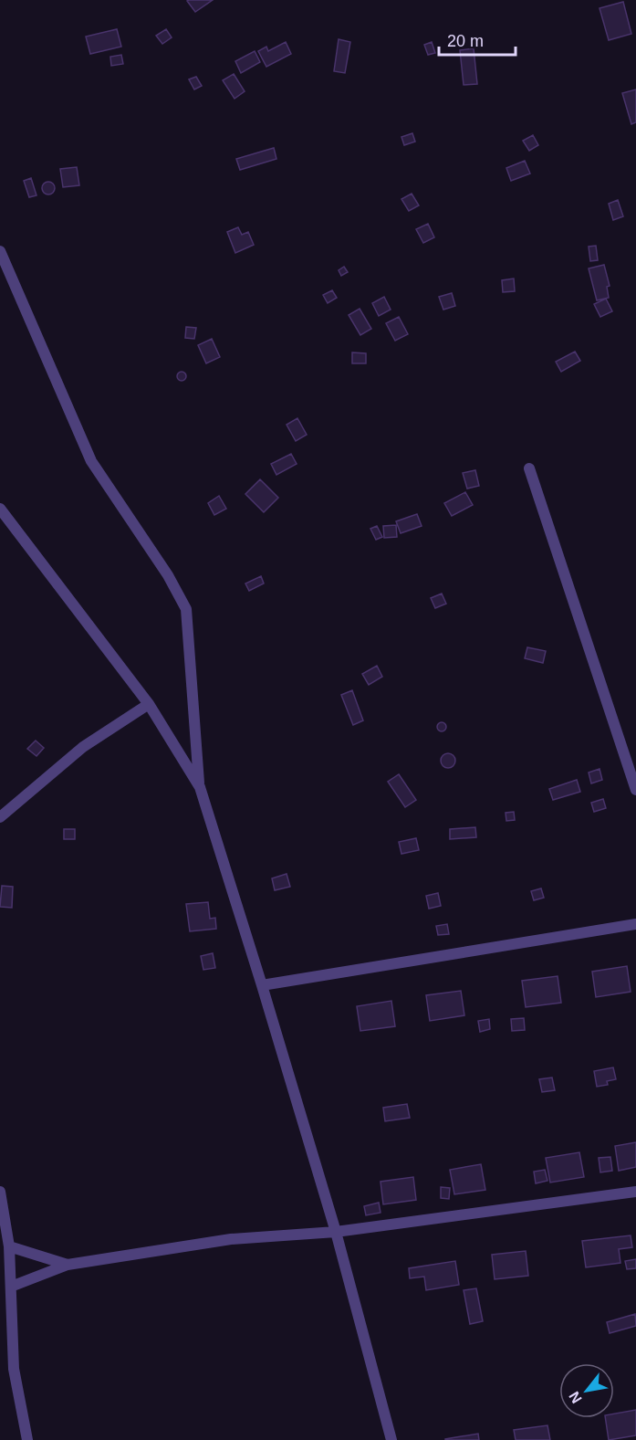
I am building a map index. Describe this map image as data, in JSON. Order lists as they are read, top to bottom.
{
  "scale_bar": "20 m",
  "north": "bottom left"
}
